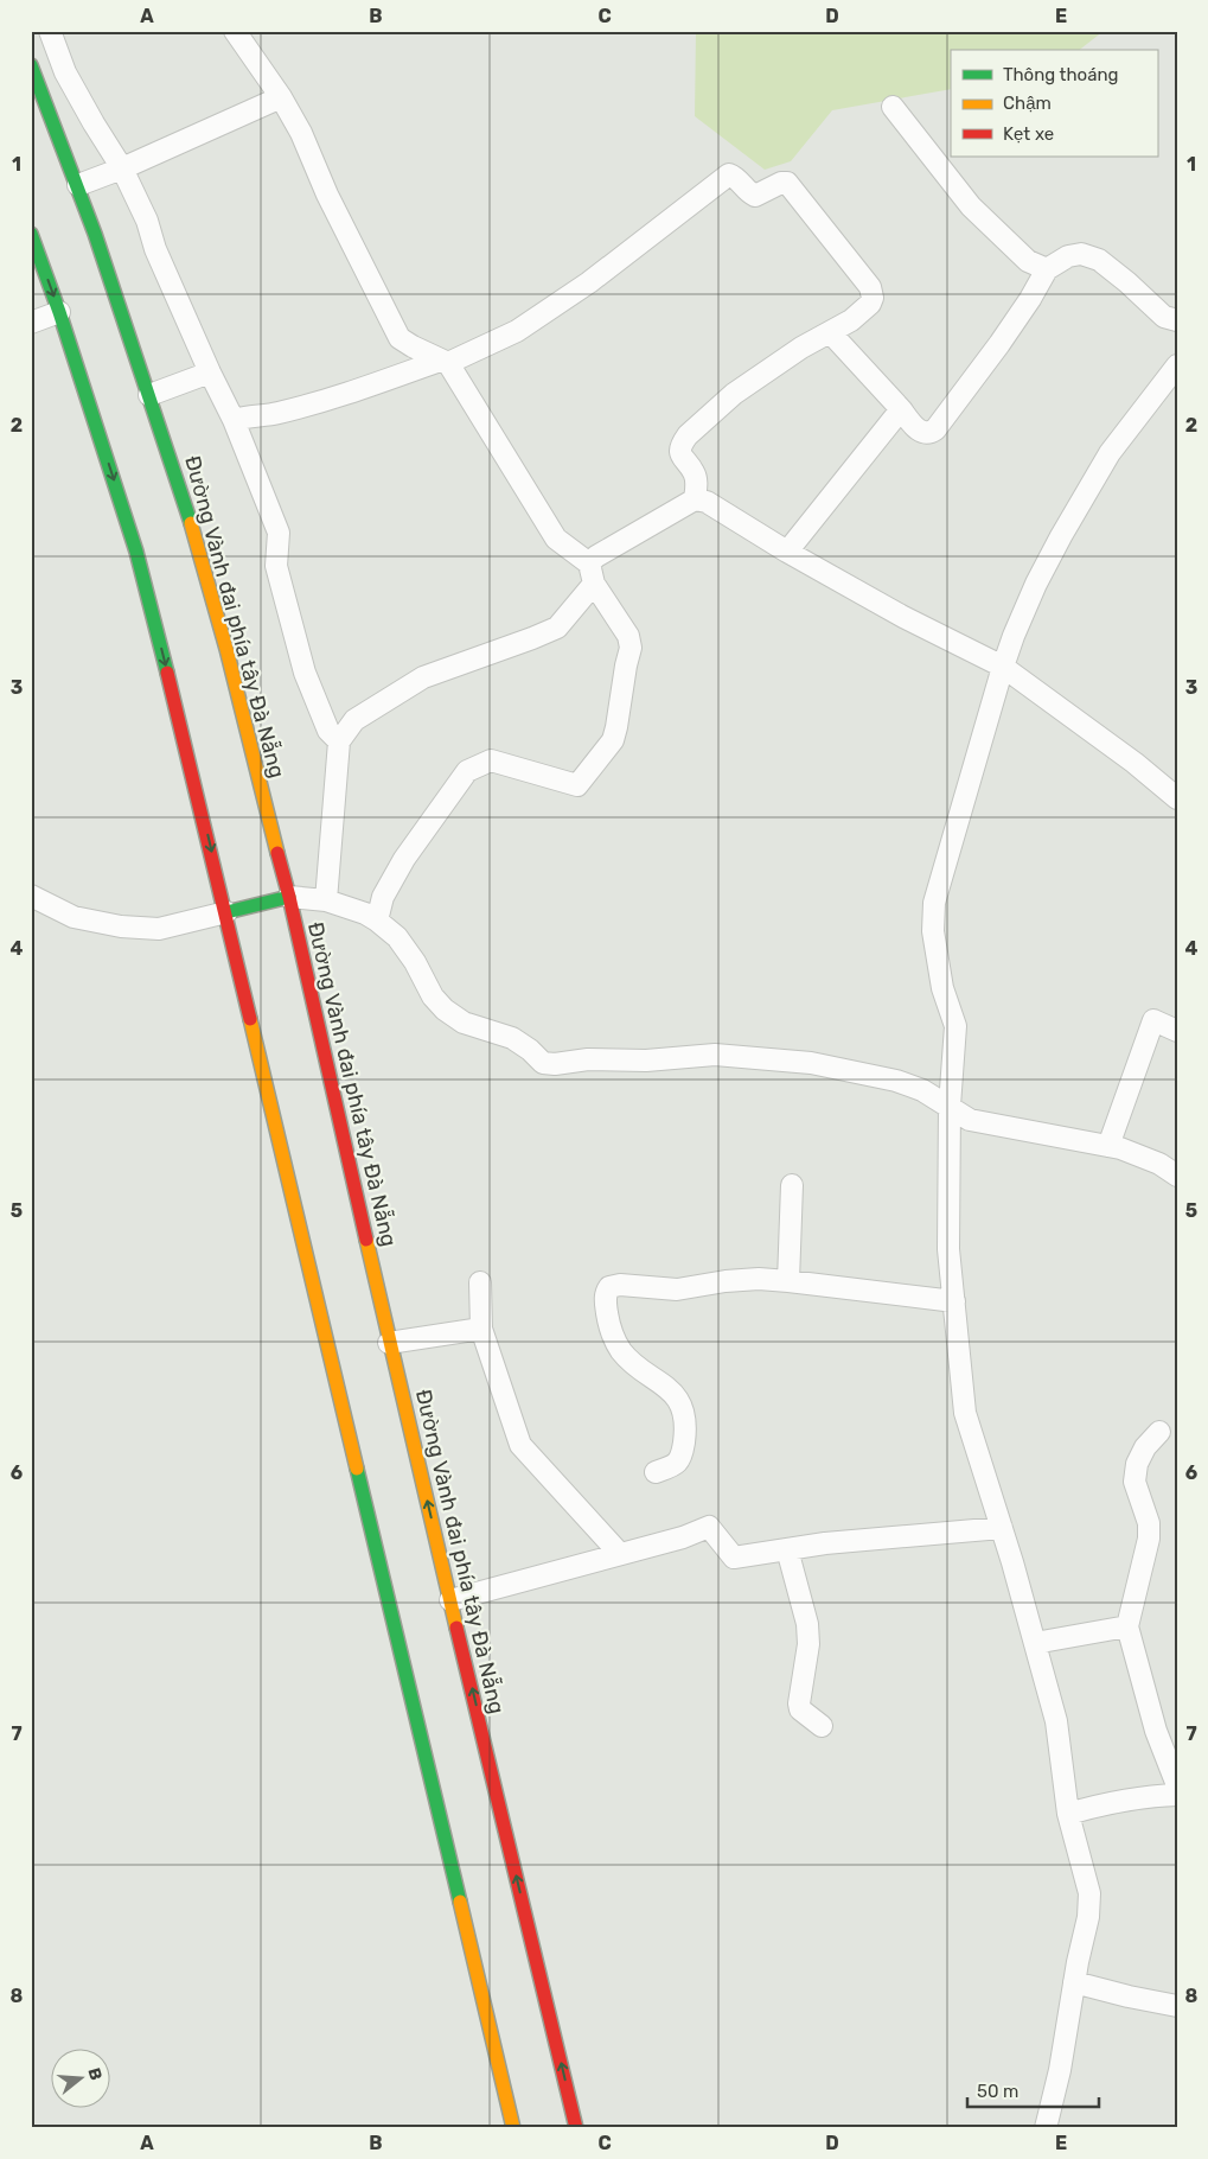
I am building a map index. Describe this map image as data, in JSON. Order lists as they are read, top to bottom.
{
  "streets": {
    "main road": ["Đường Vành đai phía tây Đà Nẵng"]
  },
  "legend": ["Thông thoáng", "Chậm", "Kẹt xe"],
  "scale_bar": "50 m",
  "north": "right",
  "grid": {
    "columns": [
      "A",
      "B",
      "C",
      "D",
      "E"
    ],
    "rows": [
      "1",
      "2",
      "3",
      "4",
      "5",
      "6",
      "7",
      "8"
    ]
  }
}
